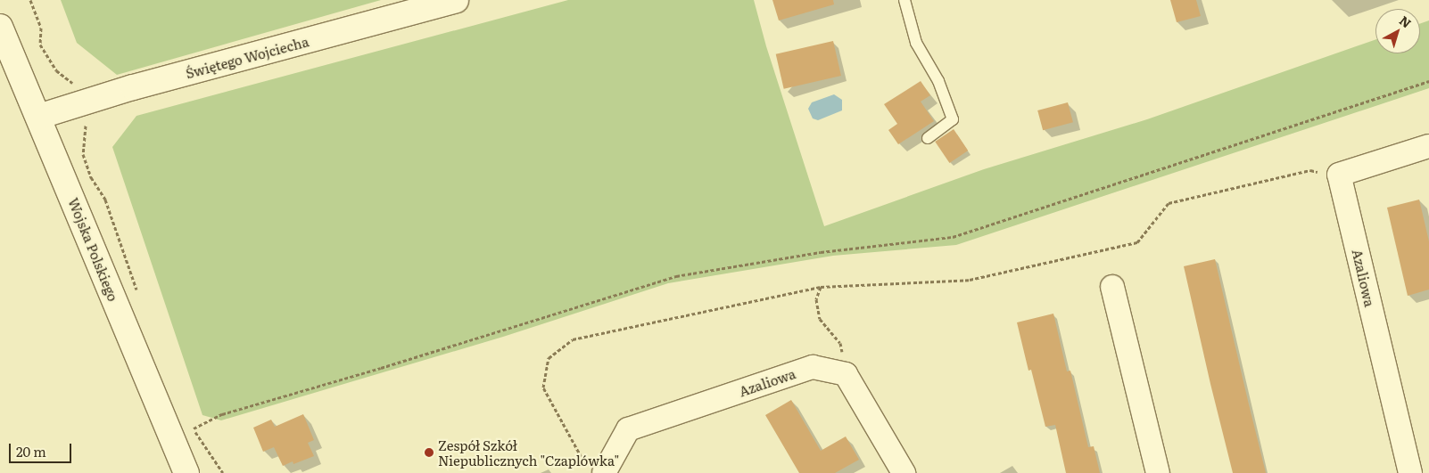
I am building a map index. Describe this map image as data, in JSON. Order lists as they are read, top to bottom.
{
  "streets": {
    "street": ["Świętego Wojciecha", "Wojska Polskiego", "Azaliowa"]
  },
  "crossings": [
    ["Świętego Wojciecha", "Wojska Polskiego"]
  ],
  "places": ["Zespół Szkół Niepublicznych \"Czaplówka\""],
  "scale_bar": "20 m",
  "north": "top right"
}
